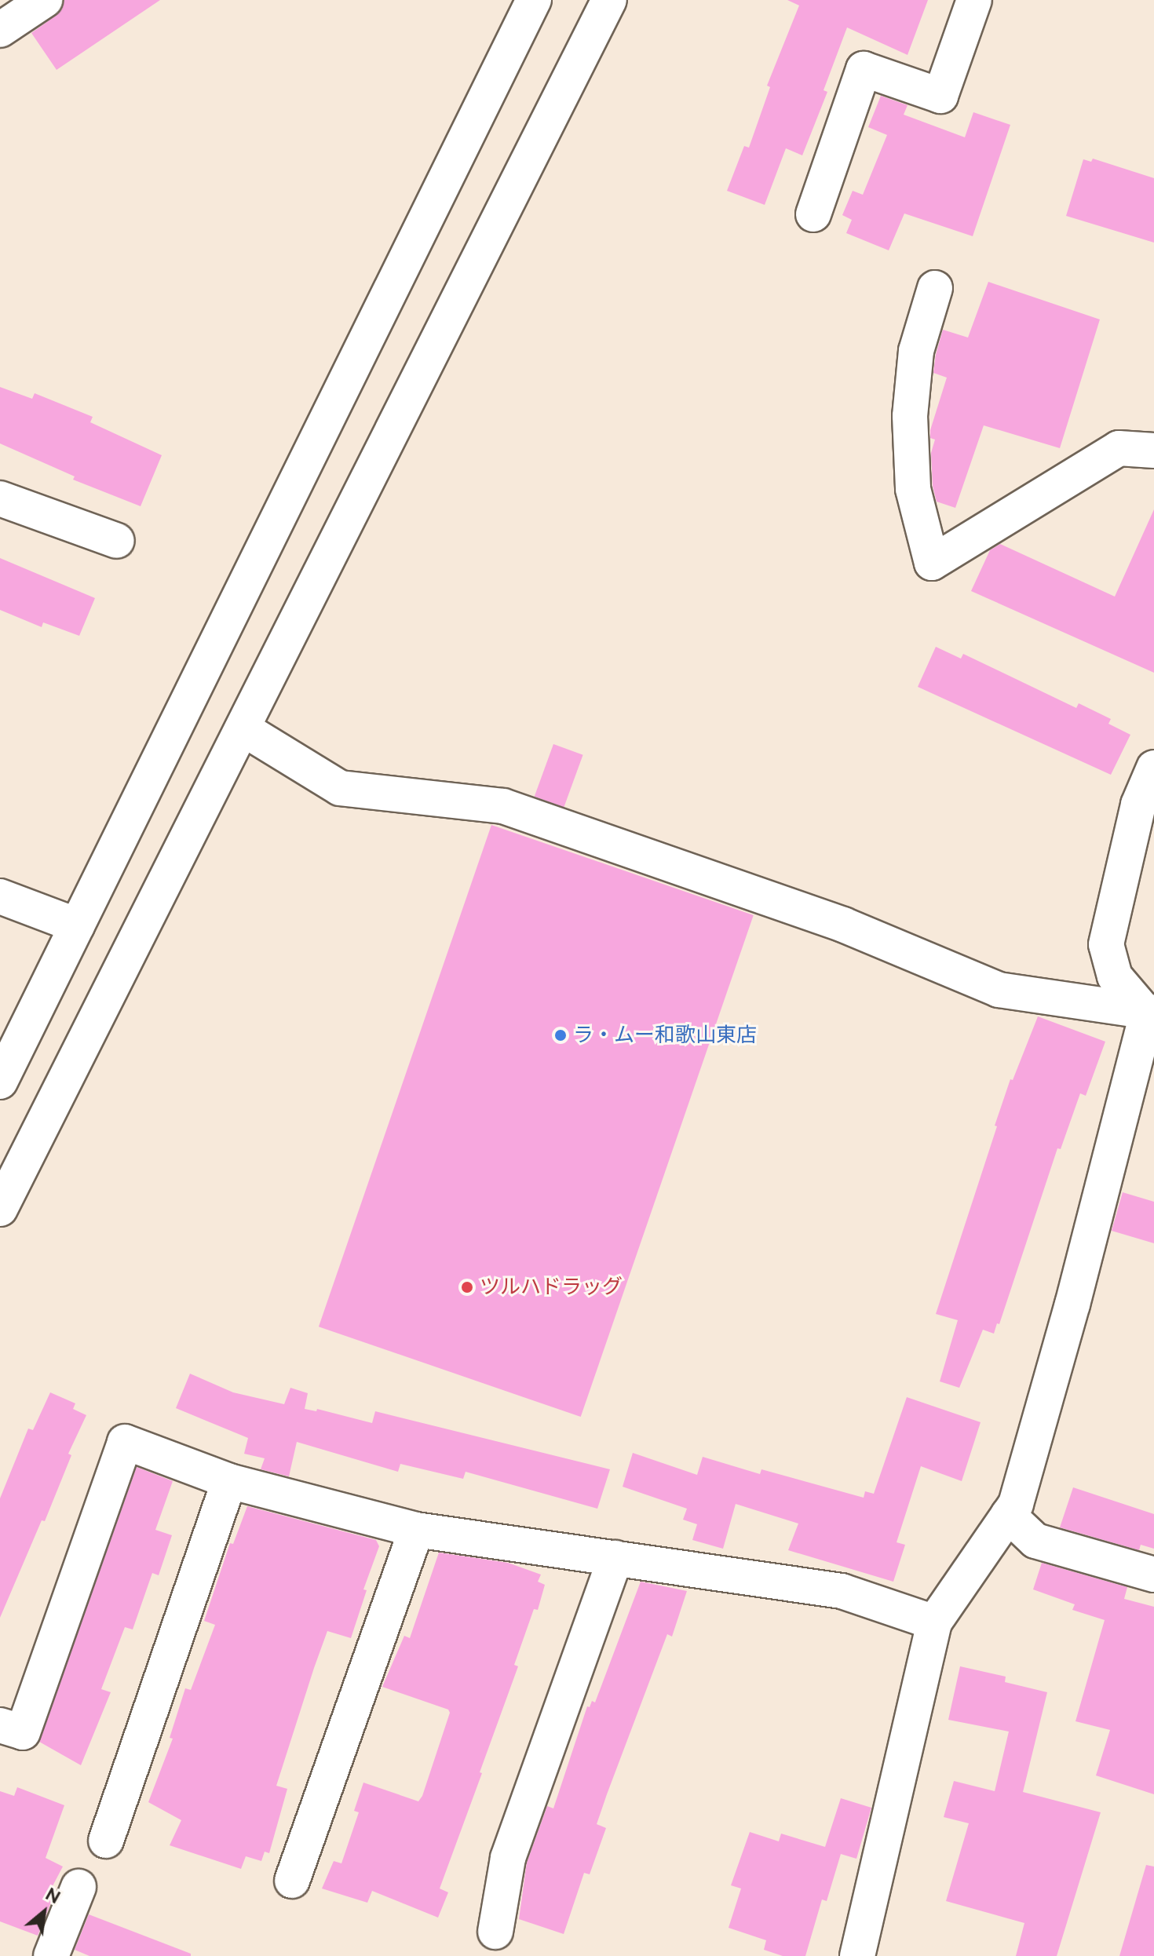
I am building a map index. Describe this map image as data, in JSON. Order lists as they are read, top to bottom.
{
  "places": ["ラ・ムー和歌山東店", "ツルハドラッグ"],
  "north": "top right"
}
